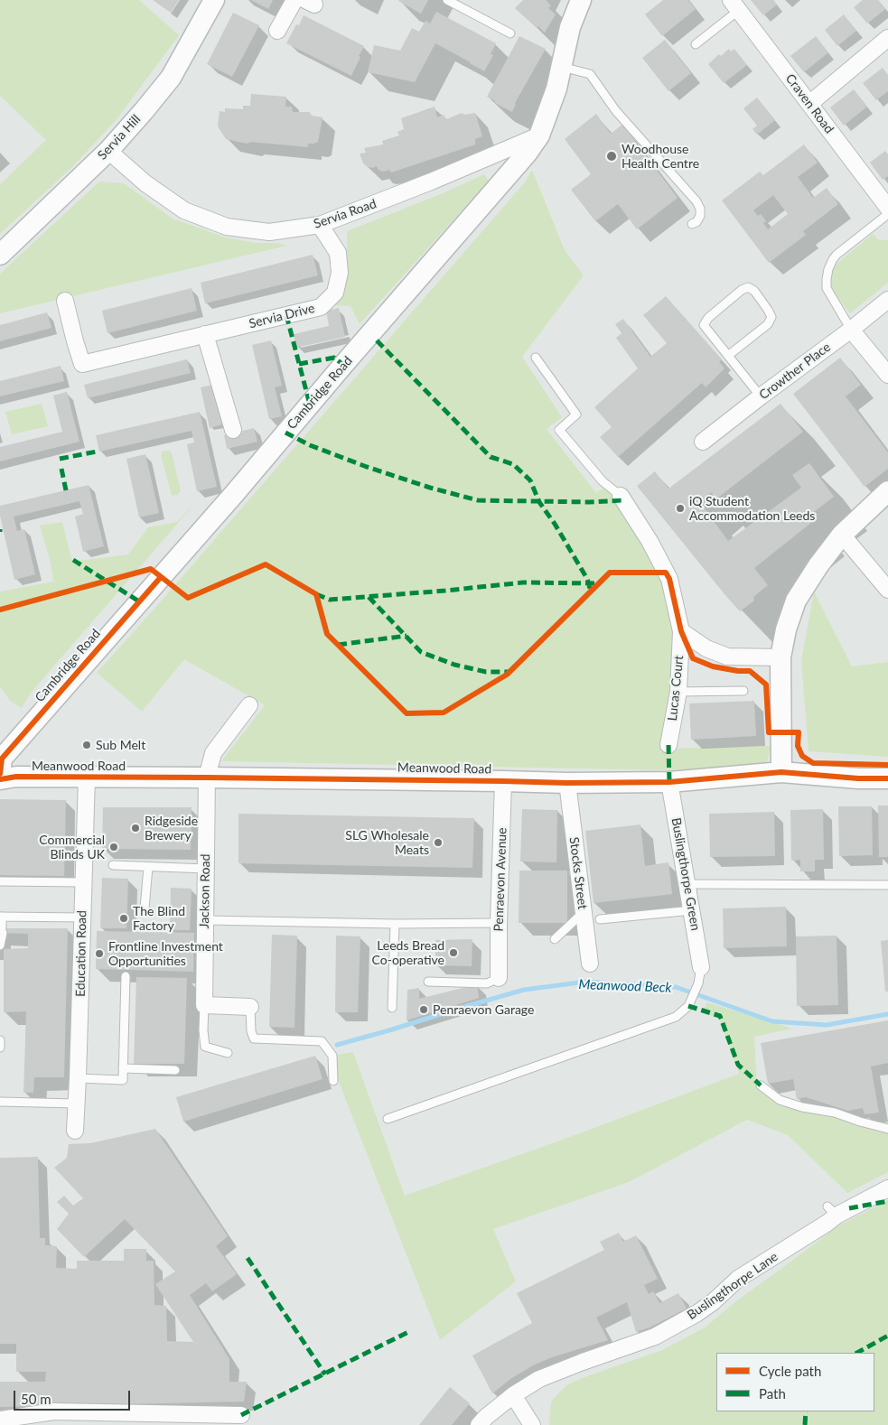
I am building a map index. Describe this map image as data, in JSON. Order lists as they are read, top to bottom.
{
  "streets": {
    "street": [
      "Craven Road",
      "Servia Hill",
      "Servia Road",
      "Servia Drive",
      "Crowther Place",
      "Cambridge Road",
      "Lucas Court",
      "Meanwood Road",
      "Stocks Street",
      "Buslingthorpe Green",
      "Penraevon Avenue",
      "Jackson Road",
      "Education Road",
      "Buslingthorpe Lane"
    ]
  },
  "crossings": [
    ["Servia Hill", "Servia Road"],
    ["Servia Road", "Servia Drive"],
    ["Servia Road", "Cambridge Road"],
    ["Meanwood Road", "Stocks Street"],
    ["Meanwood Road", "Buslingthorpe Green"],
    ["Meanwood Road", "Penraevon Avenue"],
    ["Meanwood Road", "Jackson Road"],
    ["Meanwood Road", "Education Road"]
  ],
  "water": ["Meanwood Beck"],
  "places": [
    "Woodhouse Health Centre",
    "iQ Student Accommodation Leeds",
    "Sub Melt",
    "Ridgeside Brewery",
    "SLG Wholesale Meats",
    "Commercial Blinds UK",
    "The Blind Factory",
    "Leeds Bread Co-operative",
    "Frontline Investment Opportunities",
    "Penraevon Garage"
  ],
  "legend": ["Cycle path", "Path"],
  "scale_bar": "50 m"
}
